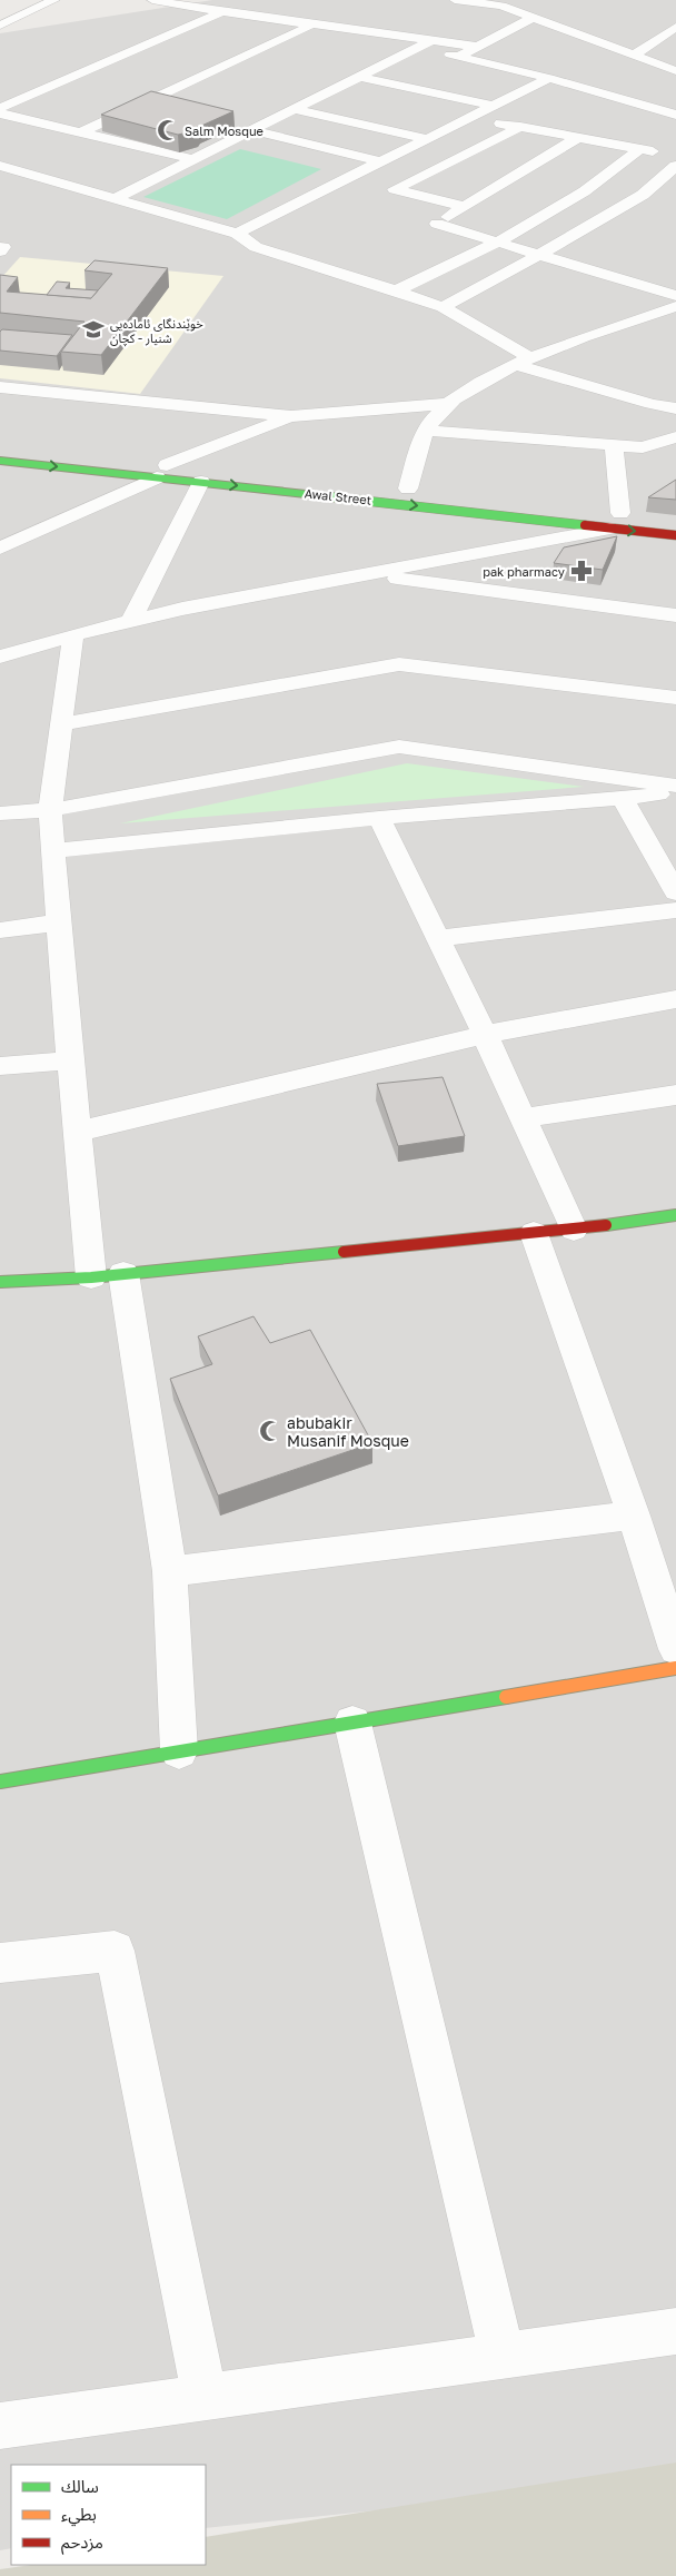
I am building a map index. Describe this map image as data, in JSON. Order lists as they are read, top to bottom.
{
  "streets": {
    "street": ["Awal Street"]
  },
  "places": {
    "mosque": ["Salm Mosque", "abubakir Musanif Mosque"],
    "school or university": ["خوێندنگای ئامادەیی شنیار - کچان"],
    "pharmacy": ["pak pharmacy"]
  },
  "legend": ["سالك", "بطيء", "مزدحم"]
}
